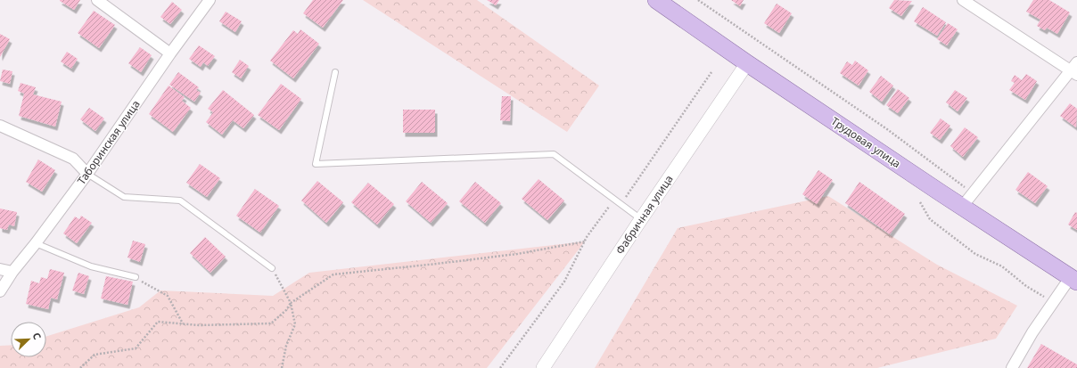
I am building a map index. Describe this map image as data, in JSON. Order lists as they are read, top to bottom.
{
  "streets": {
    "main road": ["Трудовая улица"],
    "street": ["Таборинская улица", "Фабричная улица"]
  },
  "crossings": [
    ["Трудовая улица", "Фабричная улица"]
  ],
  "north": "top right"
}
